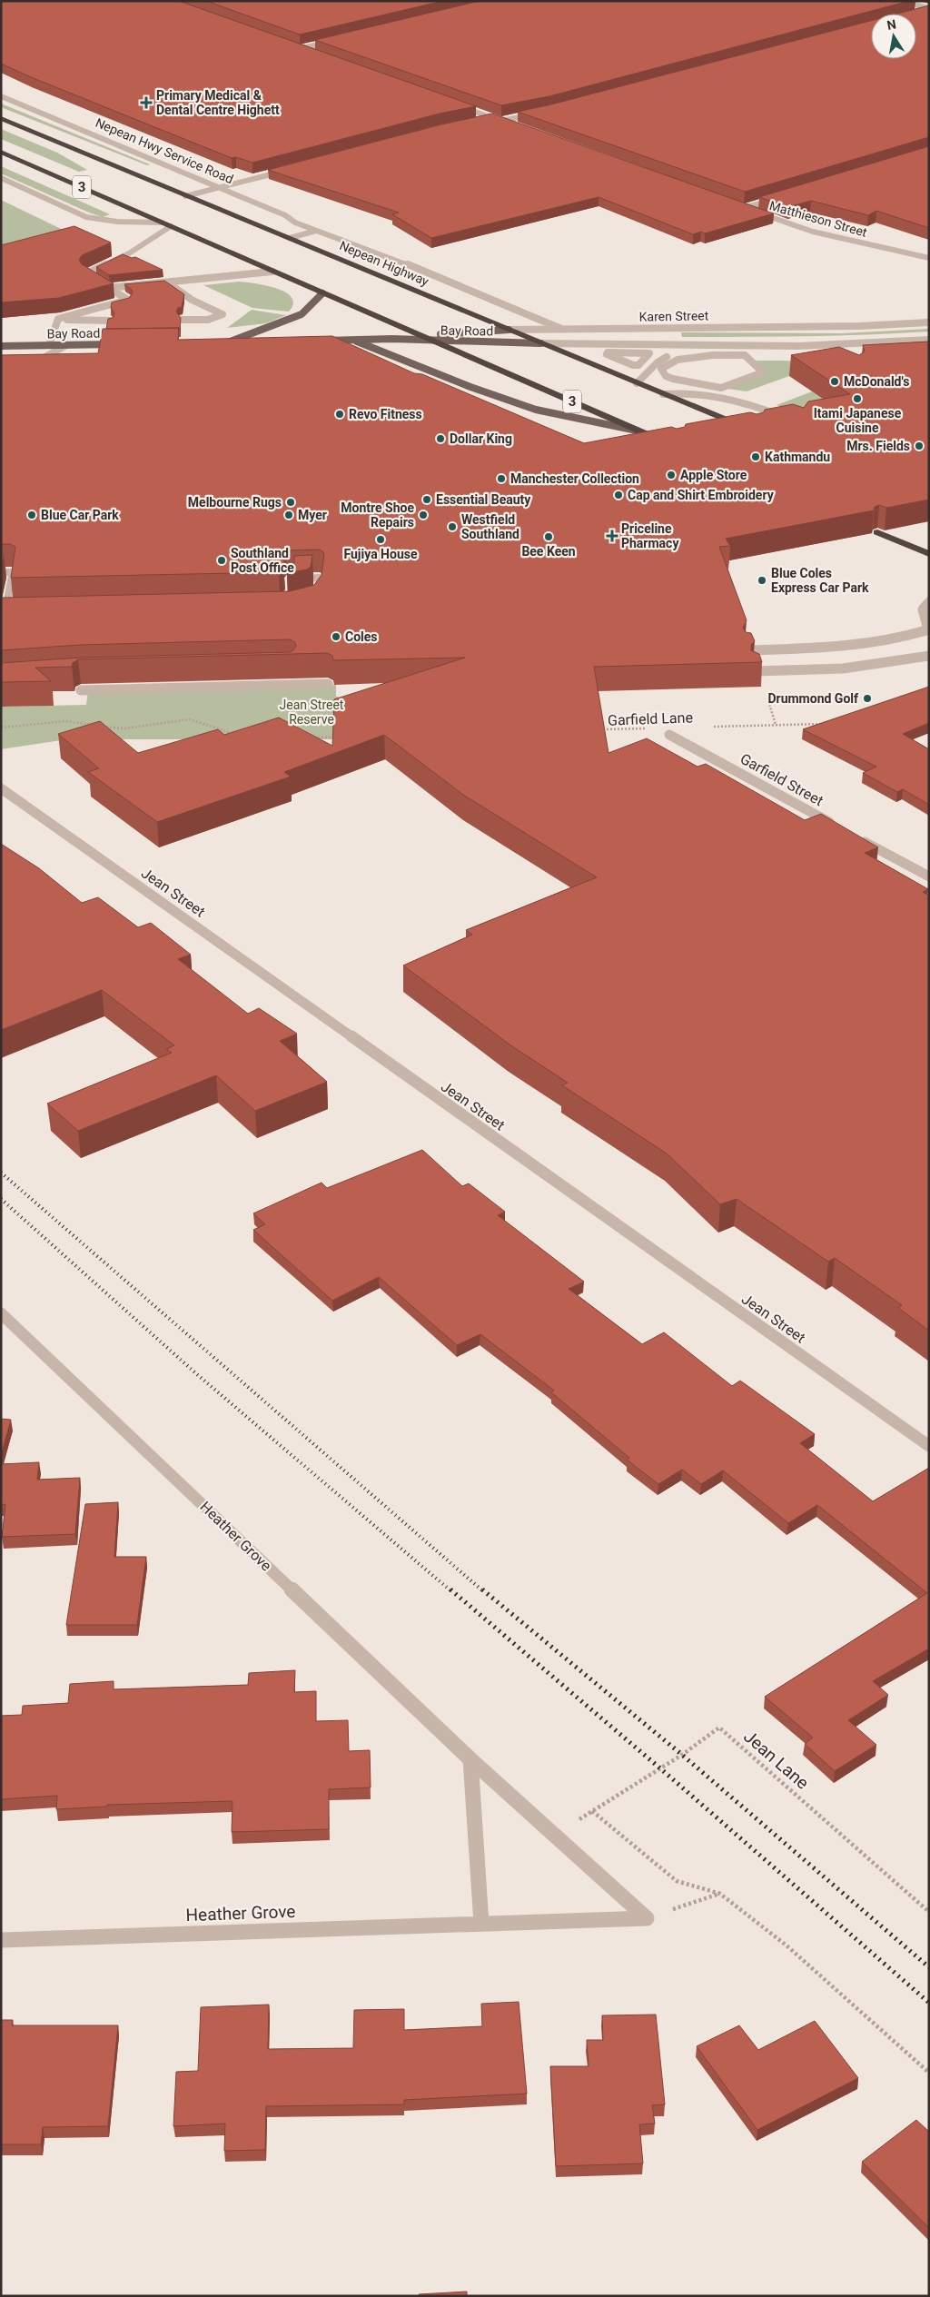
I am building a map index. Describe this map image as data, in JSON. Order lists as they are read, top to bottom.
{
  "streets": {
    "highway": ["3", "Nepean Highway"],
    "main road": ["Karen Street", "Bay Road"],
    "street": [
      "Nepean Hwy Service Road",
      "Matthieson Street",
      "Garfield Street",
      "Jean Street",
      "Heather Grove"
    ],
    "path": ["Garfield Lane", "Jean Lane"]
  },
  "crossings": [
    ["Nepean Hwy Service Road", "Karen Street"],
    ["3", "Karen Street"],
    ["3", "Bay Road"],
    ["Nepean Highway", "Karen Street"],
    ["Nepean Highway", "Bay Road"],
    ["Karen Street", "Bay Road"]
  ],
  "parks": ["Jean Street Reserve"],
  "places": {
    "health": ["Primary Medical & Dental Centre Highett", "Priceline Pharmacy"],
    "other": [
      "McDonald's",
      "Itami Japanese Cuisine",
      "Revo Fitness",
      "Dollar King",
      "Mrs. Fields",
      "Kathmandu",
      "Apple Store",
      "Manchester Collection",
      "Cap and Shirt Embroidery",
      "Essential Beauty",
      "Melbourne Rugs",
      "Blue Car Park",
      "Myer",
      "Montre Shoe Repairs",
      "Westfield Southland",
      "Bee Keen",
      "Fujiya House",
      "Southland Post Office",
      "Blue Coles Express Car Park",
      "Coles",
      "Drummond Golf"
    ]
  },
  "north": "top"
}
